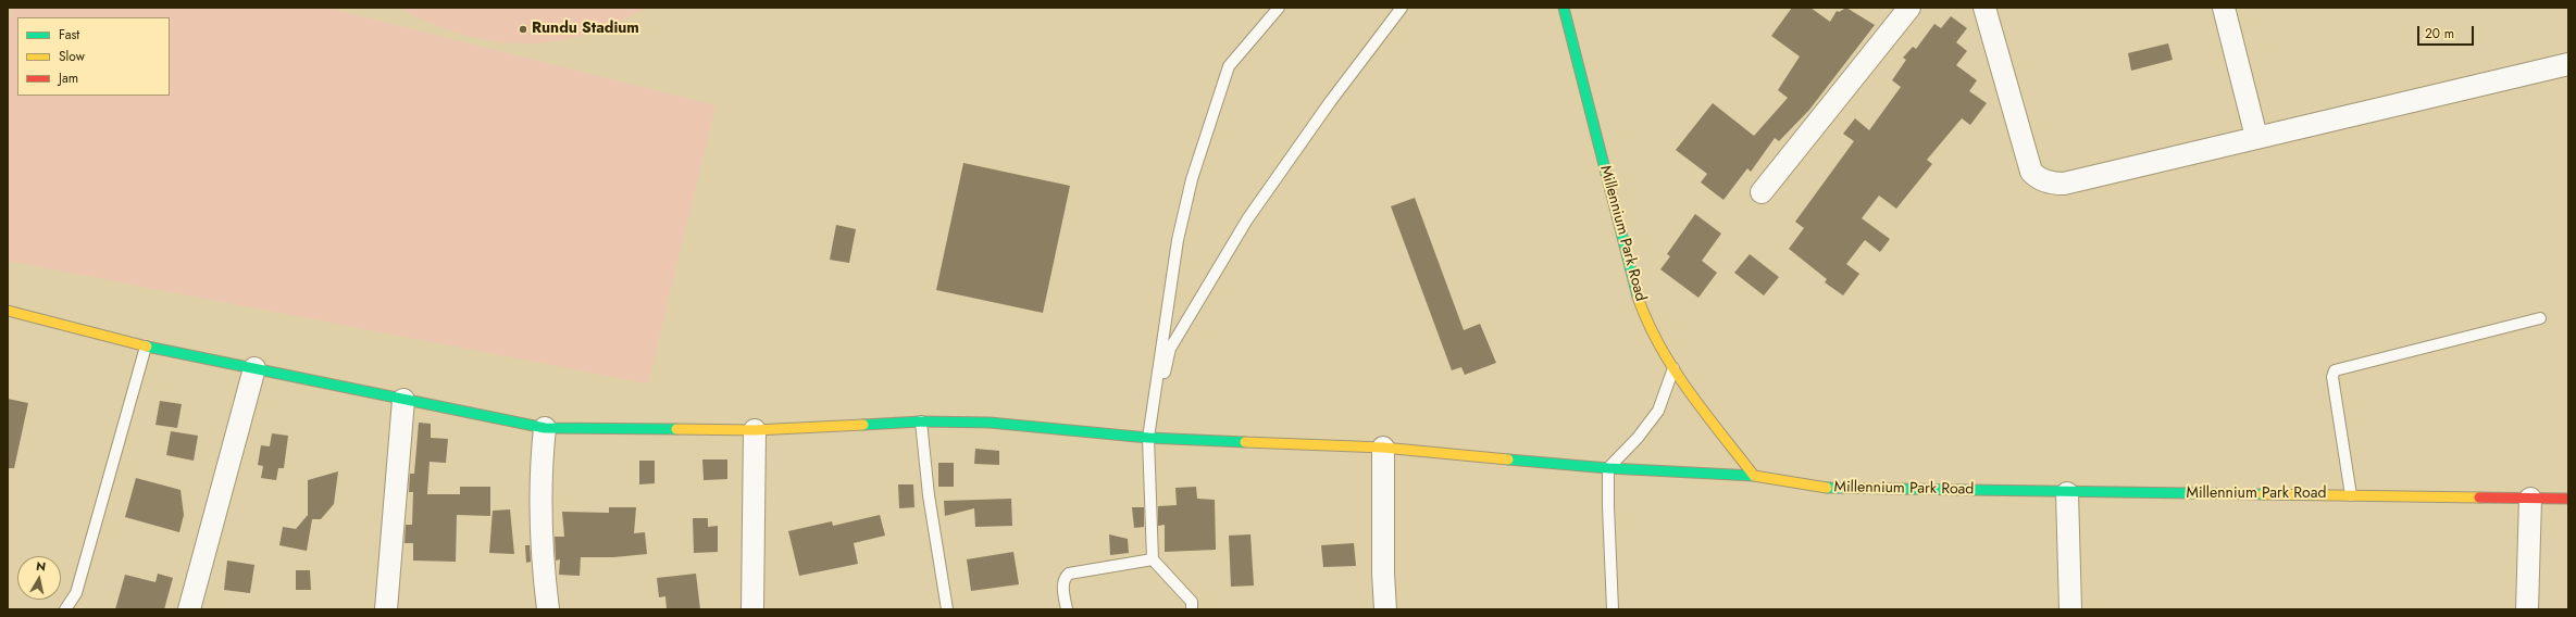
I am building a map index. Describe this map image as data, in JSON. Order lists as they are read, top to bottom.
{
  "streets": {
    "street": ["Millennium Park Road"]
  },
  "places": ["Rundu Stadium"],
  "legend": ["Fast", "Slow", "Jam"],
  "scale_bar": "20 m",
  "north": "top"
}
